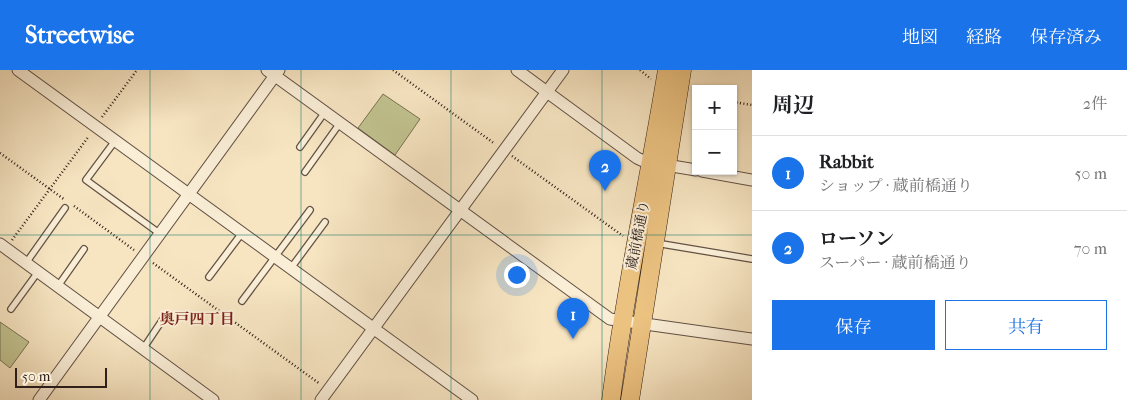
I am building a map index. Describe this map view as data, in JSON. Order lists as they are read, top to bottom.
{
  "streets": {
    "main road": ["蔵前橋通り"]
  },
  "districts": ["奥戸四丁目"],
  "scale_bar": "50 m",
  "page": {
    "header": "Streetwise",
    "nav": ["地図", "経路", "保存済み"],
    "heading": ["周辺", "2件"],
    "map_buttons": ["+", "−"],
    "list": [
      {
        "mark": "1",
        "name": "Rabbit",
        "note": "ショップ · 蔵前橋通り",
        "value": "50 m"
      },
      {
        "mark": "2",
        "name": "ローソン",
        "note": "スーパー · 蔵前橋通り",
        "value": "70 m"
      }
    ],
    "pins": ["2", "1"],
    "buttons": ["保存", "共有"],
    "scale": "50 m"
  }
}
